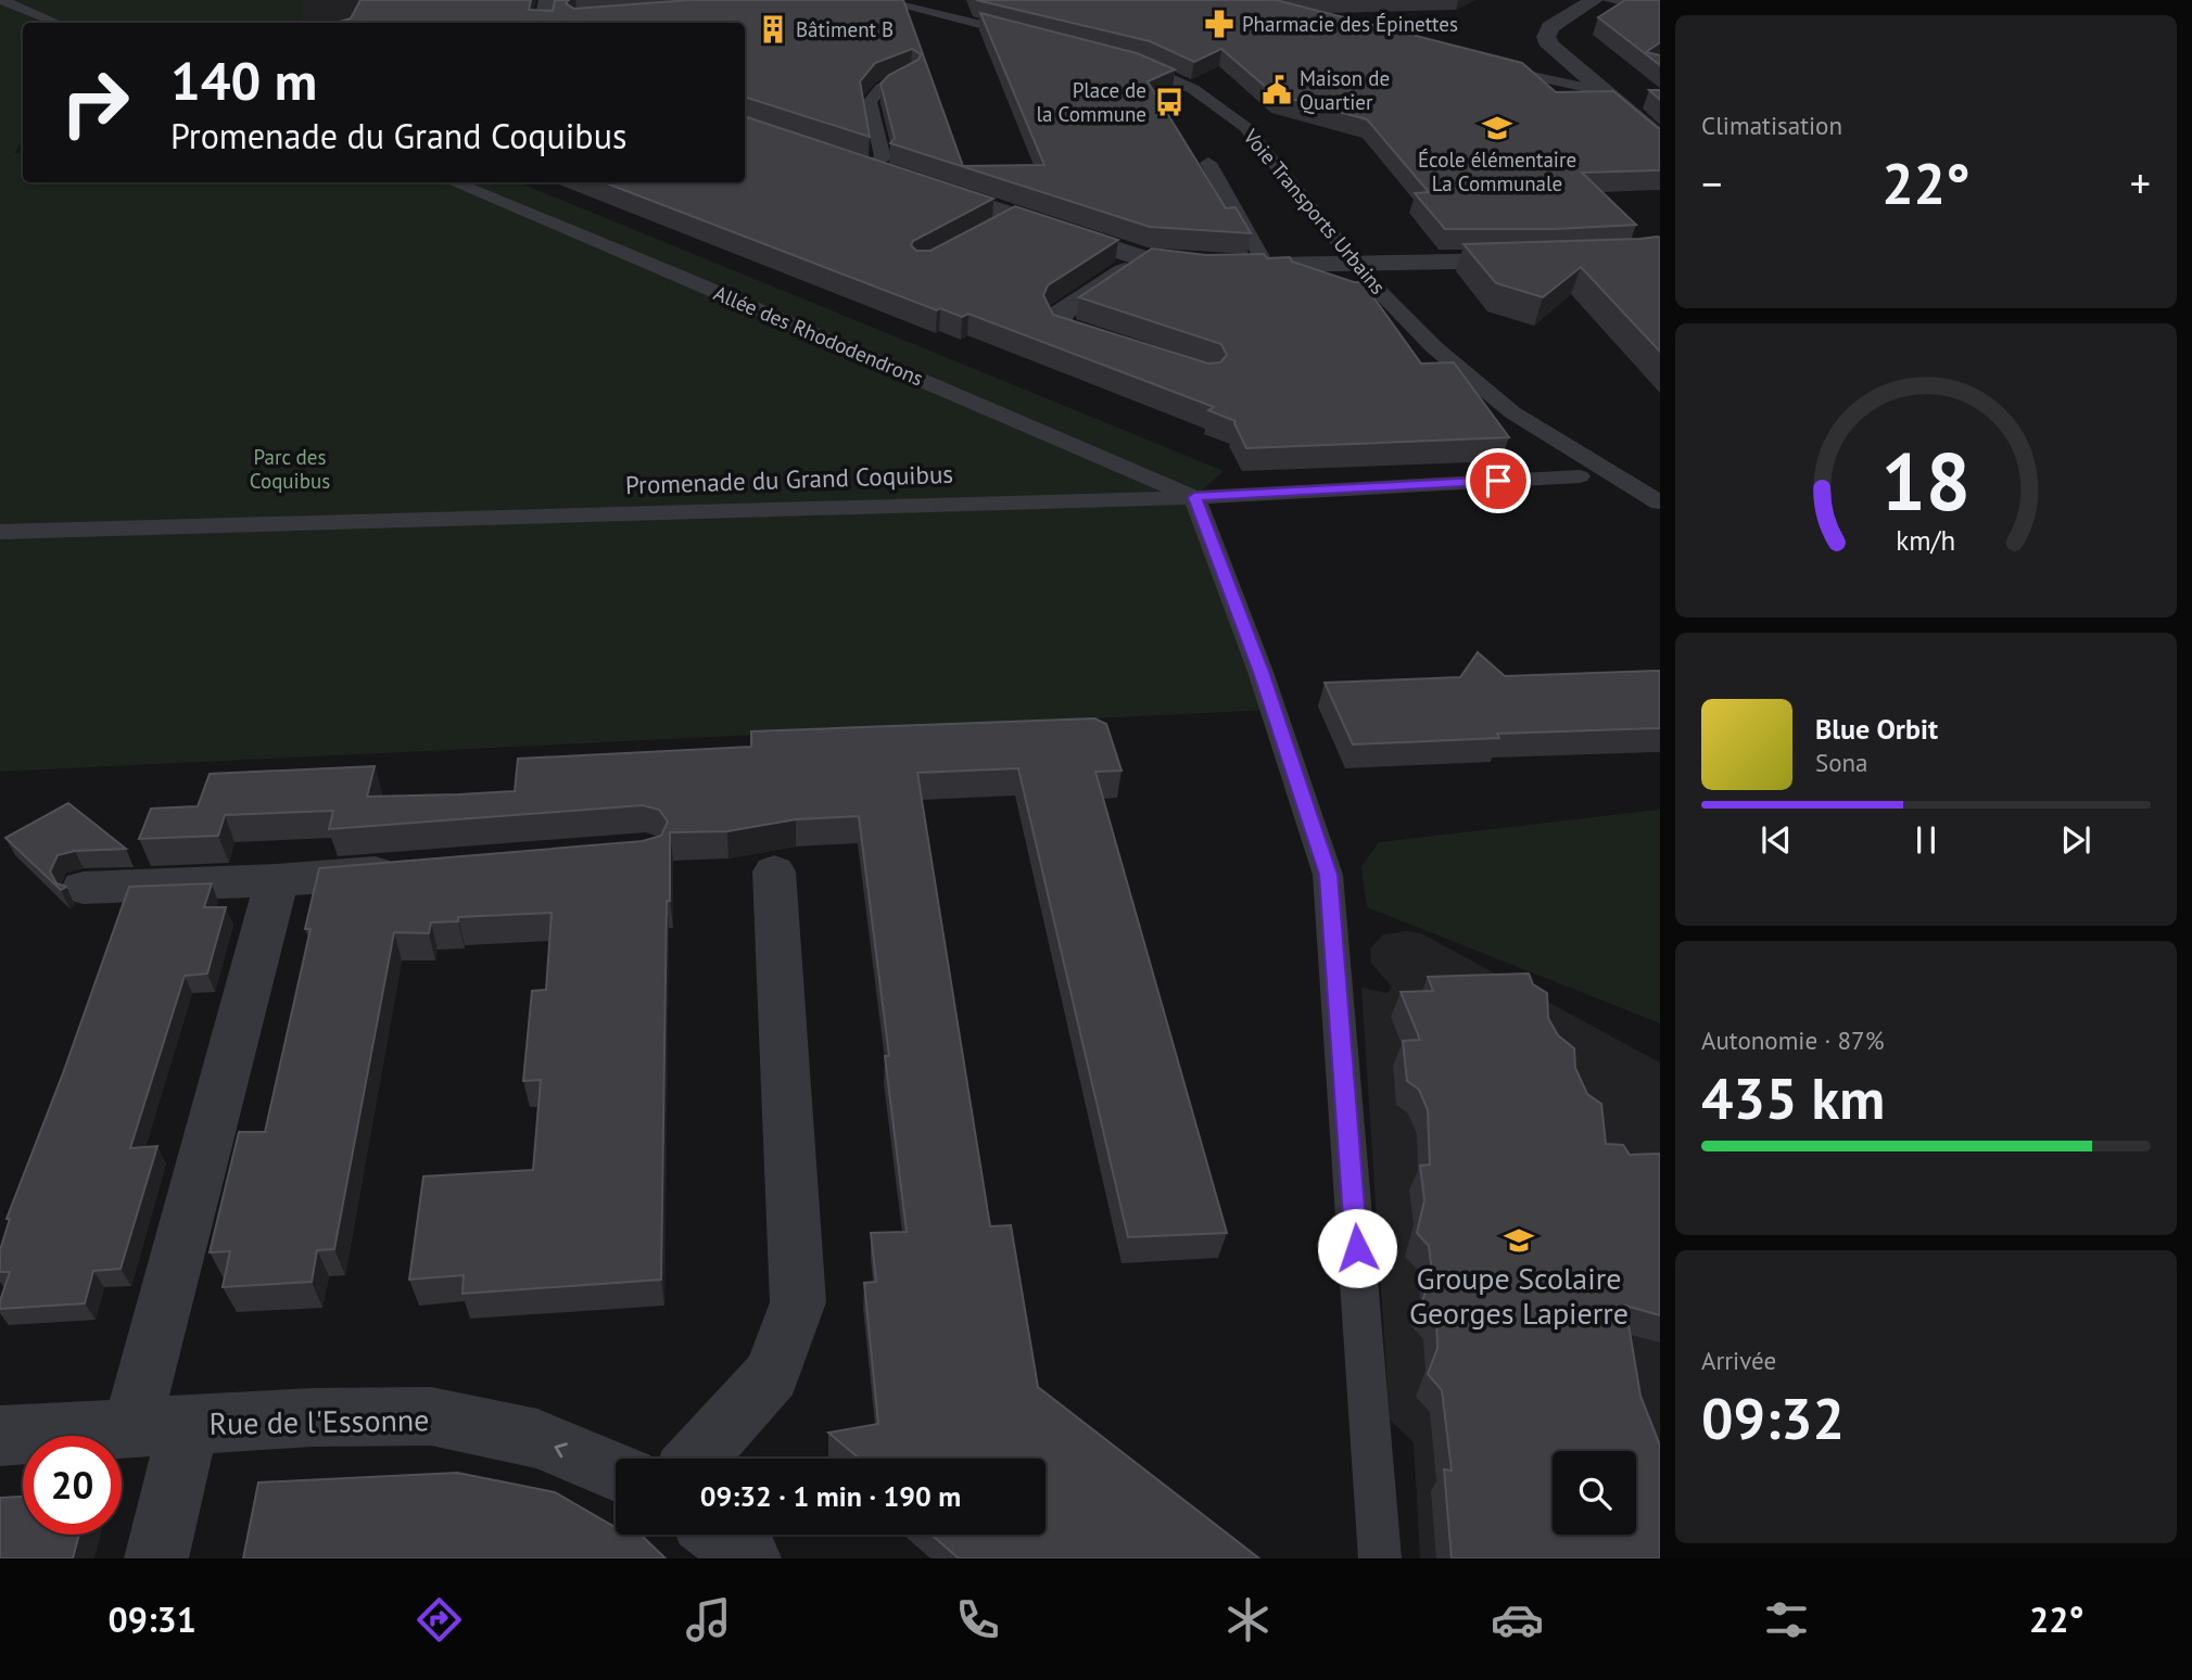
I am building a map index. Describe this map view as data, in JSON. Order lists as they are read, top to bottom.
{
  "streets": {
    "street": ["Rue de l'Essonne"],
    "lane": ["Voie Transports Urbains", "Allée des Rhododendrons", "Promenade du Grand Coquibus"]
  },
  "crossings": [
    ["Allée des Rhododendrons", "Promenade du Grand Coquibus"]
  ],
  "one_way": ["Rue de l'Essonne"],
  "parks": ["Parc des Coquibus"],
  "places": {
    "pharmacy": ["Pharmacie des Épinettes"],
    "building": ["Bâtiment B"],
    "public building": ["Maison de Quartier"],
    "bus stop": ["Place de la Commune"],
    "school or university": ["École élémentaire La Communale", "Groupe Scolaire Georges Lapierre"]
  },
  "page": {
    "tile": [
      "Climatisation",
      ["Autonomie · 87%", "435 km"],
      ["Arrivée", "09:32"]
    ],
    "turn": ["140 m", "Promenade du Grand Coquibus"],
    "heat": ["−", "22°", "+"],
    "song": ["Blue Orbit", "Sona"],
    "limit": "20",
    "trip": "09:32 · 1 min · 190 m",
    "tabs": ["09:31", "22°"],
    "gauge": ["18", "km/h"]
  }
}
